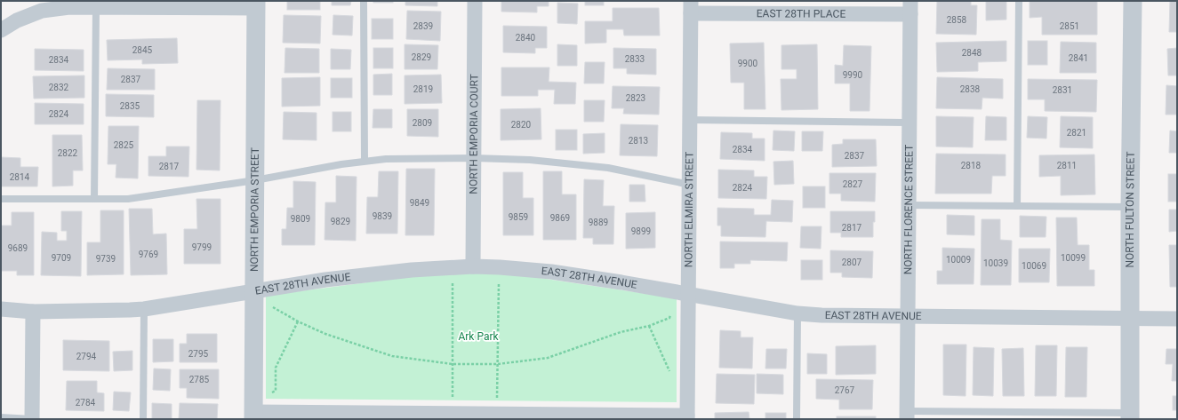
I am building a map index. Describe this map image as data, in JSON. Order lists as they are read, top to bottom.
{
  "streets": {
    "street": [
      "EAST 28TH PLACE",
      "NORTH EMPORIA COURT",
      "NORTH FULTON STREET",
      "NORTH EMPORIA STREET",
      "NORTH ELMIRA STREET",
      "NORTH FLORENCE STREET",
      "EAST 28TH AVENUE"
    ]
  },
  "crossings": [
    ["EAST 28TH PLACE", "NORTH ELMIRA STREET"],
    ["EAST 28TH PLACE", "NORTH FLORENCE STREET"],
    ["NORTH EMPORIA COURT", "EAST 28TH AVENUE"],
    ["NORTH FULTON STREET", "EAST 28TH AVENUE"],
    ["NORTH EMPORIA STREET", "EAST 28TH AVENUE"],
    ["NORTH ELMIRA STREET", "EAST 28TH AVENUE"],
    ["NORTH FLORENCE STREET", "EAST 28TH AVENUE"]
  ],
  "parks": ["Ark Park"],
  "house_numbers": [
    "2858",
    "2839",
    "2851",
    "2840",
    "2845",
    "2848",
    "2829",
    "2841",
    "2833",
    "2834",
    "9900",
    "9990",
    "2837",
    "2832",
    "2819",
    "2838",
    "2831",
    "2823",
    "2835",
    "2824",
    "2809",
    "2820",
    "2821",
    "2813",
    "2825",
    "2834",
    "2822",
    "2837",
    "2818",
    "2811",
    "2817",
    "2814",
    "2827",
    "2824",
    "9849",
    "9839",
    "9859",
    "9869",
    "9809",
    "9829",
    "9889",
    "2817",
    "9899",
    "9799",
    "9689",
    "9769",
    "9709",
    "10099",
    "9739",
    "10009",
    "2807",
    "10039",
    "10069",
    "2795",
    "2794",
    "2785",
    "2767",
    "2784"
  ]
}
